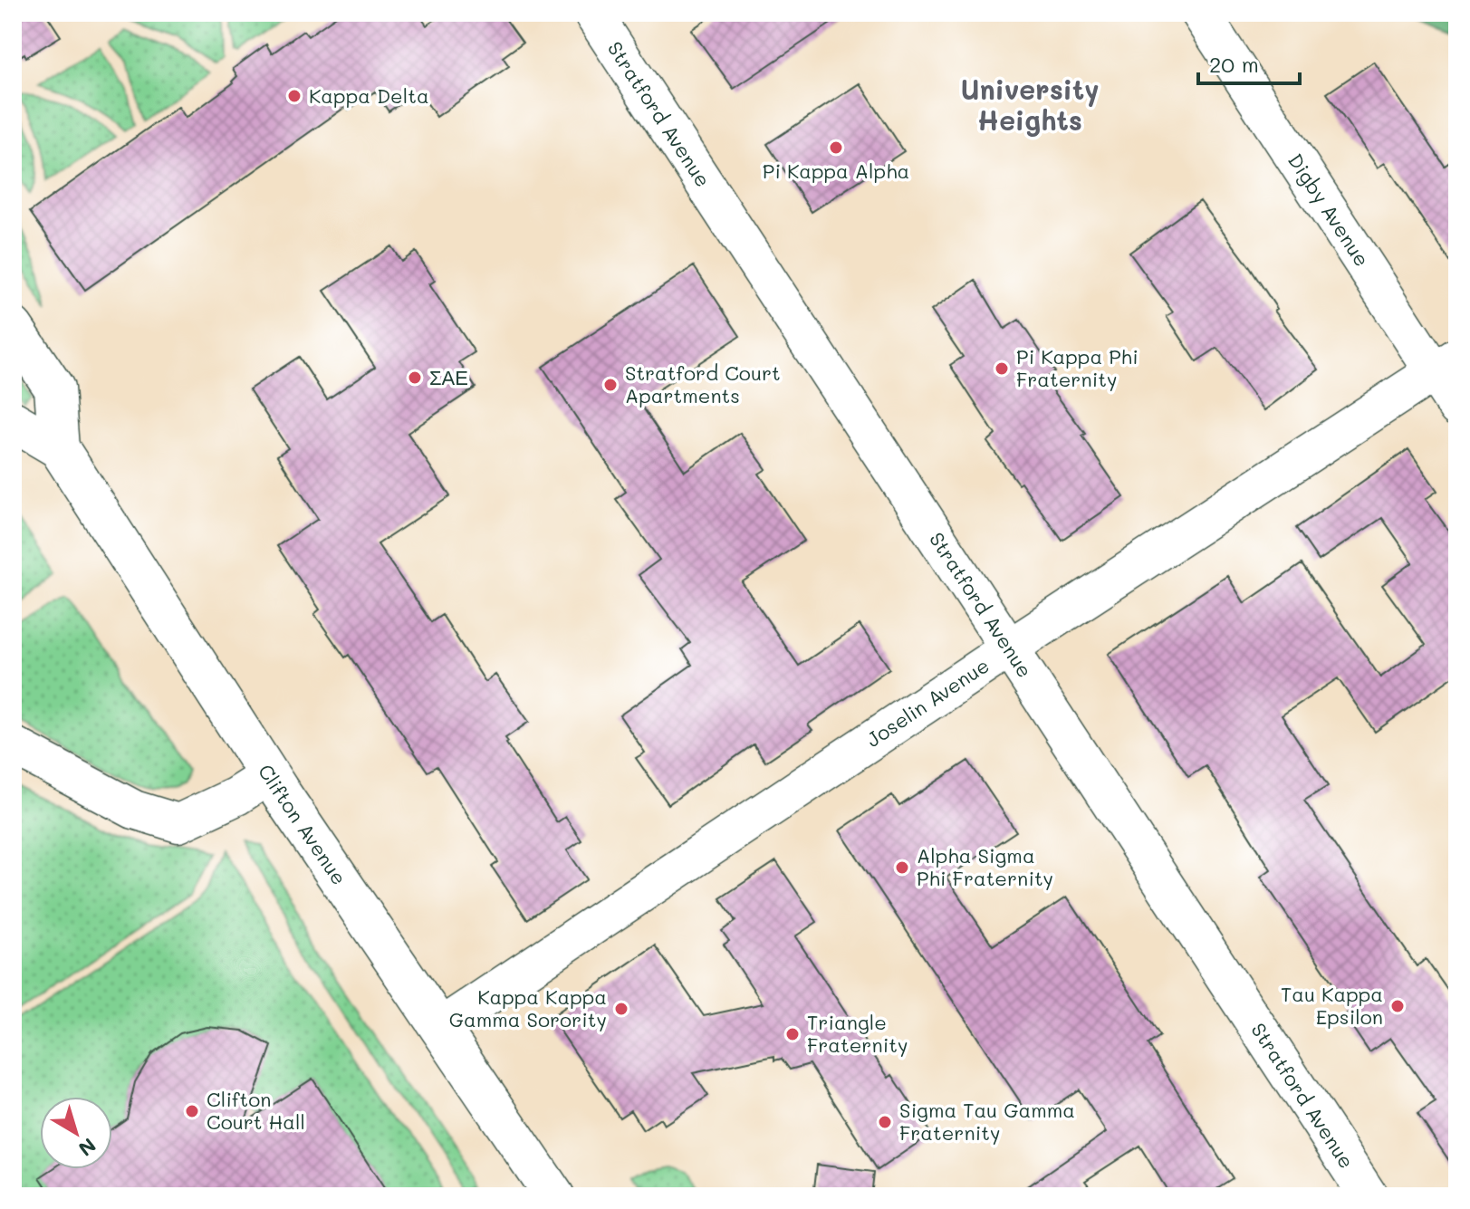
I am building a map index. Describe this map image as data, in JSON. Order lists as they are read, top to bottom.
{
  "streets": {
    "main road": ["Clifton Avenue"],
    "street": ["Stratford Avenue", "Digby Avenue", "Joselin Avenue"]
  },
  "crossings": [
    ["Stratford Avenue", "Joselin Avenue"],
    ["Digby Avenue", "Joselin Avenue"],
    ["Joselin Avenue", "Clifton Avenue"]
  ],
  "districts": ["University Heights"],
  "places": [
    "Kappa Delta",
    "Pi Kappa Alpha",
    "Pi Kappa Phi Fraternity",
    "ΣΑΕ",
    "Stratford Court Apartments",
    "Alpha Sigma Phi Fraternity",
    "Tau Kappa Epsilon",
    "Kappa Kappa Gamma Sorority",
    "Triangle Fraternity",
    "Clifton Court Hall",
    "Sigma Tau Gamma Fraternity"
  ],
  "scale_bar": "20 m",
  "north": "bottom right"
}
